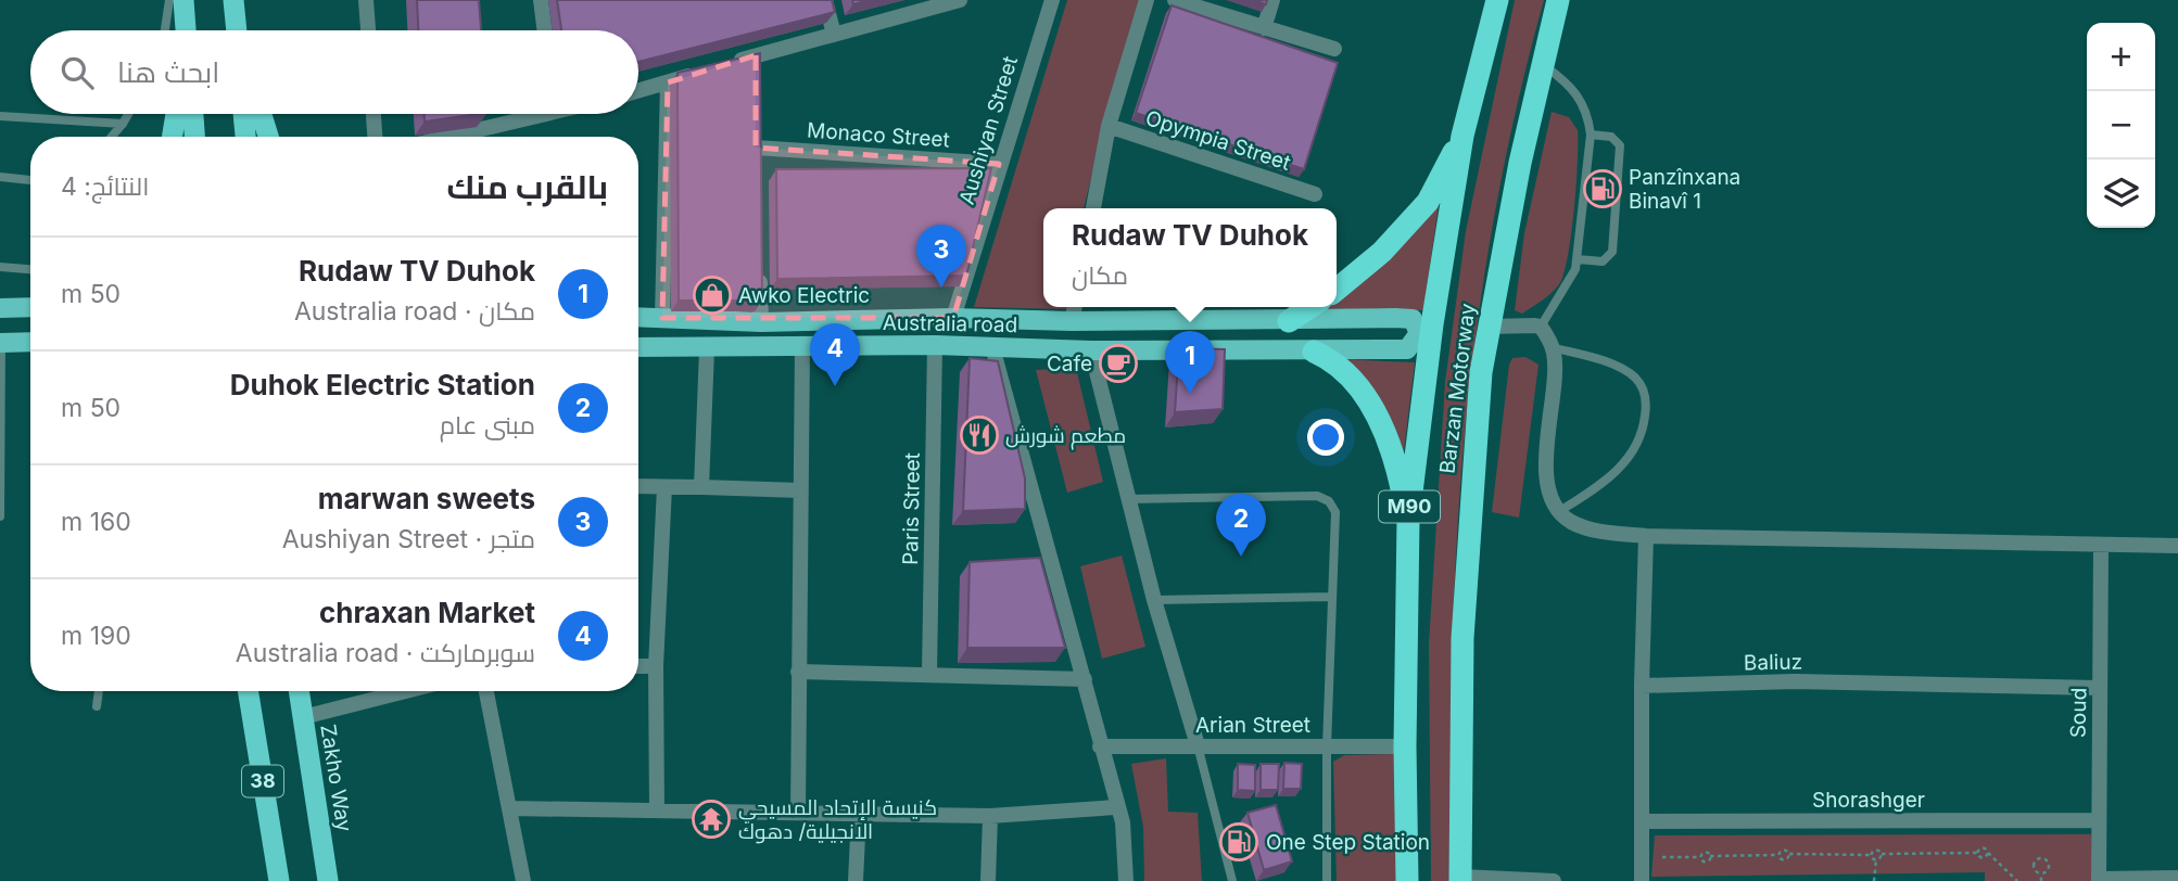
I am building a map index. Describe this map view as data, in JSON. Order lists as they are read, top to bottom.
{
  "streets": {
    "highway": [
      "Barzan Motorway",
      "M90",
      "Zakho Way",
      "38"
    ],
    "main road": ["Australia road"],
    "street": [
      "Aushiyan Street",
      "Monaco Street",
      "Opympia Street",
      "Paris Street",
      "Baliuz",
      "Soud",
      "Arian Street",
      "Shorashger"
    ]
  },
  "crossings": [
    ["Aushiyan Street", "Monaco Street"],
    ["Aushiyan Street", "Australia road"],
    ["Australia road", "Paris Street"],
    ["Barzan Motorway", "Arian Street"],
    ["Baliuz", "Soud"],
    ["Soud", "Shorashger"]
  ],
  "places": {
    "fuel station": ["Panzînxana Binavî 1", "One Step Station"],
    "shop": ["Awko Electric"],
    "cafe": ["Cafe"],
    "restaurant": ["مطعم شورش"],
    "temple": ["كنيسة الإتحاد المسيحي الانجيلية/ دهوك"]
  },
  "page": {
    "map_buttons": ["+", "−"],
    "search": "ابحث هنا",
    "heading": ["بالقرب منك", "النتائج: 4"],
    "popup": ["Rudaw TV Duhok", "مكان"],
    "pins": [
      "3",
      "4",
      "1",
      "2"
    ],
    "list": [
      {
        "mark": "1",
        "name": "Rudaw TV Duhok",
        "note": "مكان · Australia road",
        "value": "50 m"
      },
      {
        "mark": "2",
        "name": "Duhok Electric Station",
        "note": "مبنى عام",
        "value": "50 m"
      },
      {
        "mark": "3",
        "name": "marwan sweets",
        "note": "متجر · Aushiyan Street",
        "value": "160 m"
      },
      {
        "mark": "4",
        "name": "chraxan Market",
        "note": "سوبرماركت · Australia road",
        "value": "190 m"
      }
    ]
  }
}
